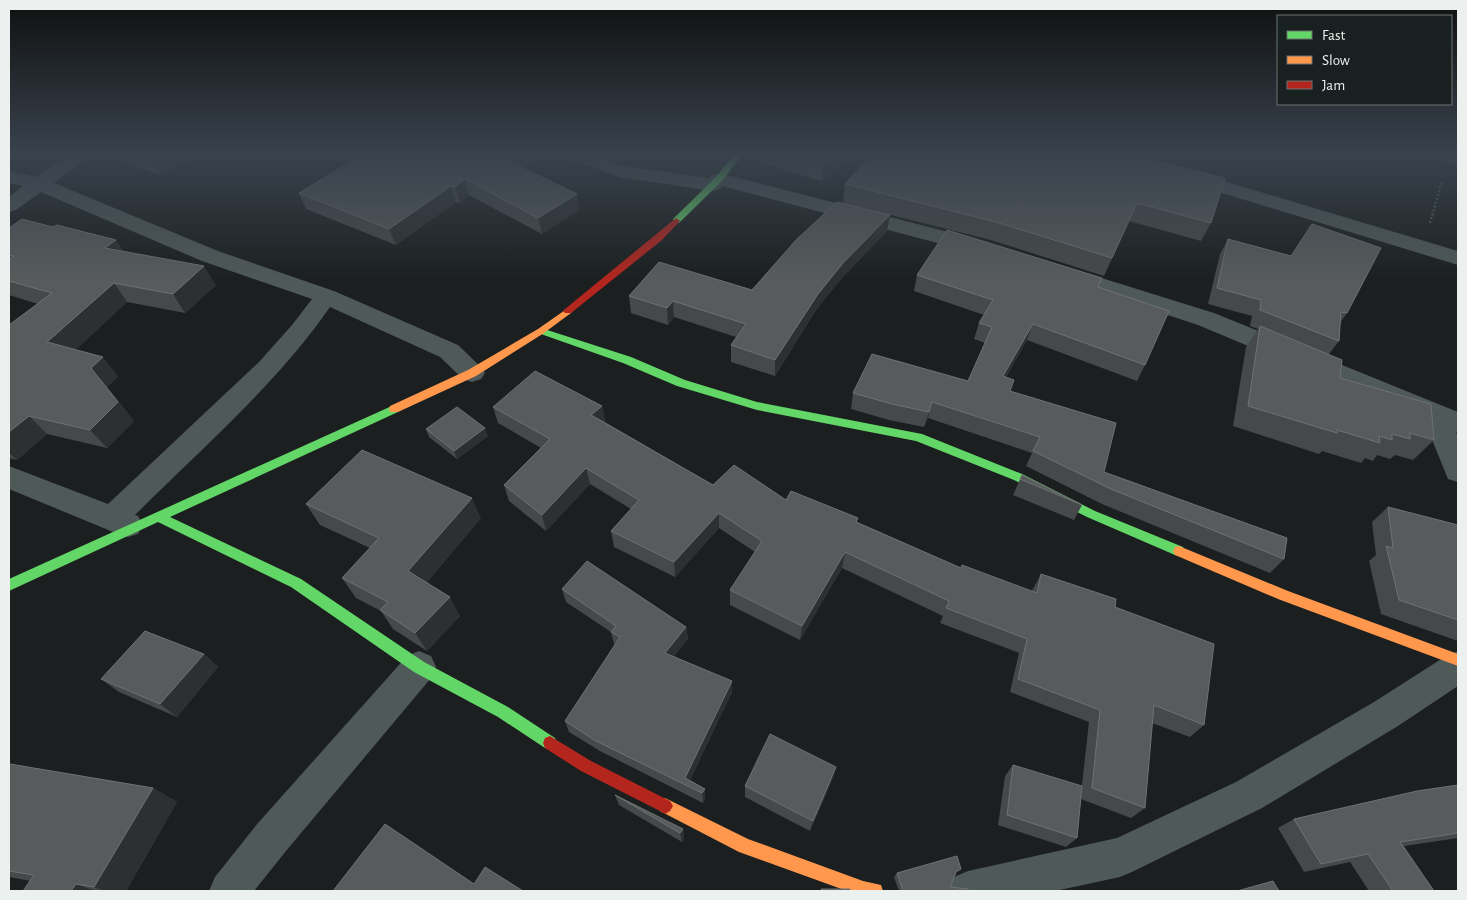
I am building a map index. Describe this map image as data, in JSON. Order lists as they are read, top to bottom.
{
  "legend": ["Fast", "Slow", "Jam"]
}
